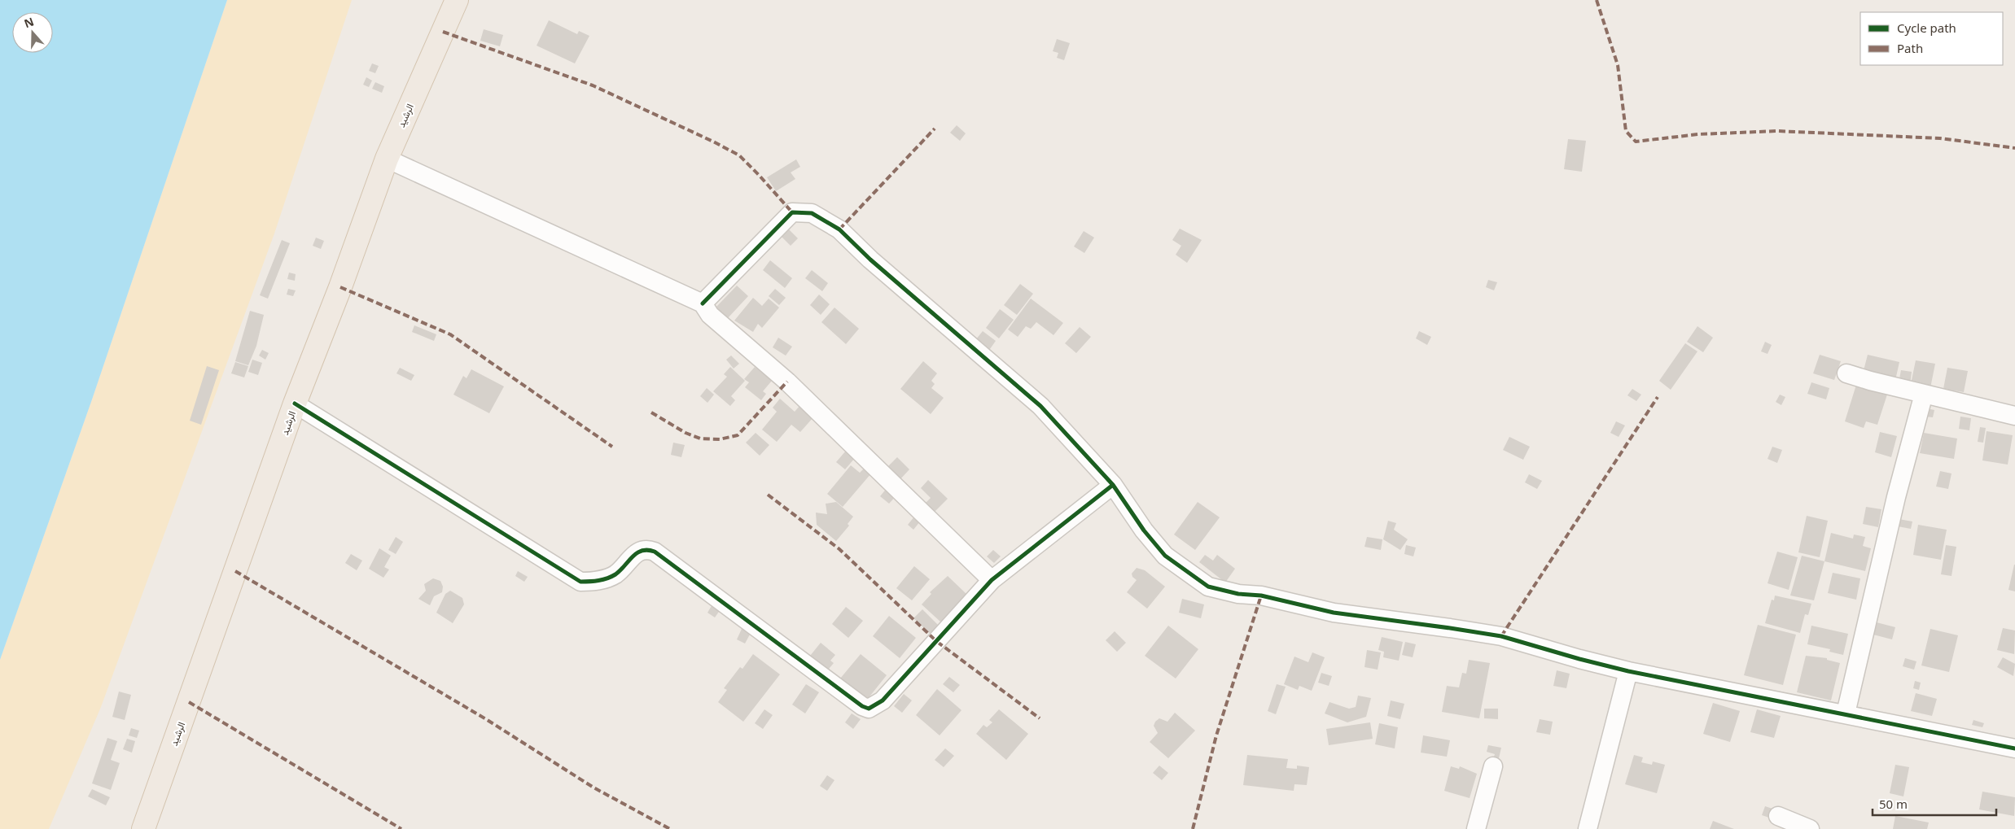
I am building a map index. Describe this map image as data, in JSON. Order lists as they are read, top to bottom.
{
  "streets": {
    "main road": ["الرشيد"]
  },
  "legend": ["Cycle path", "Path"],
  "scale_bar": "50 m",
  "north": "top"
}
